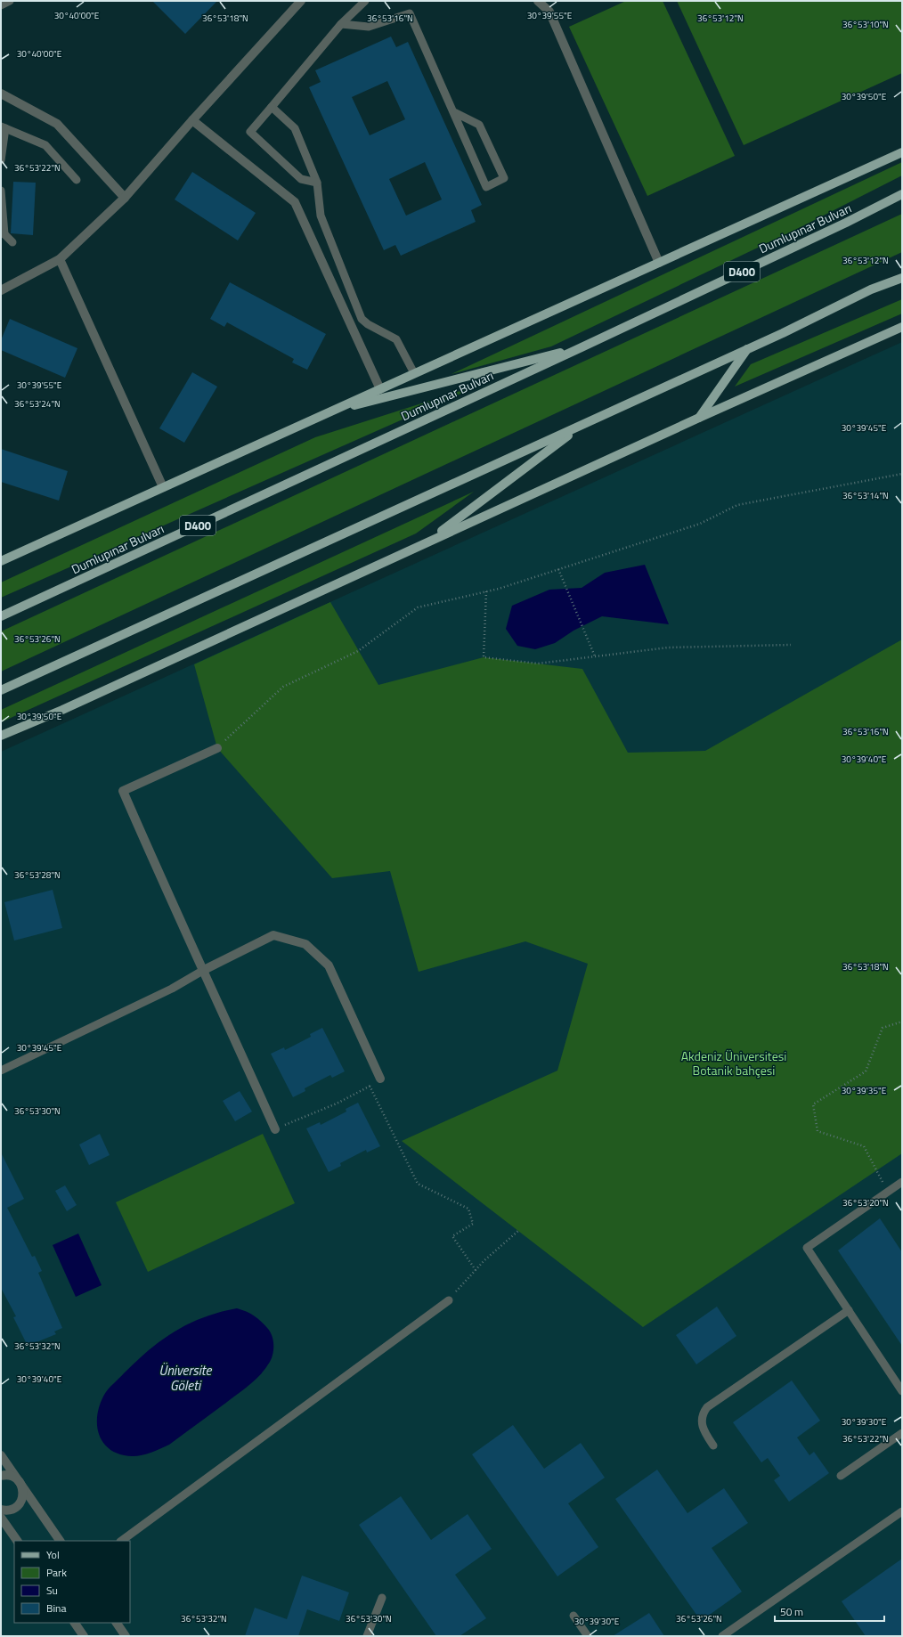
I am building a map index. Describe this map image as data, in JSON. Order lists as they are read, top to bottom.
{
  "streets": {
    "main road": ["Dumlupınar Bulvarı", "D400"]
  },
  "water": ["Üniversite Göleti"],
  "parks": ["Akdeniz Üniversitesi Botanik bahçesi"],
  "legend": [
    "Yol",
    "Park",
    "Su",
    "Bina"
  ],
  "scale_bar": "50 m",
  "coordinates": [
    "30°40'00\"E",
    "30°39'55\"E",
    "36°53'12\"N",
    "36°53'18\"N",
    "36°53'16\"N",
    "36°53'10\"N",
    "30°39'50\"E",
    "36°53'22\"N",
    "36°53'24\"N",
    "30°39'45\"E",
    "36°53'14\"N",
    "36°53'26\"N",
    "30°39'40\"E",
    "36°53'28\"N",
    "30°39'35\"E",
    "36°53'30\"N",
    "36°53'20\"N",
    "36°53'32\"N",
    "30°39'30\"E"
  ]
}
